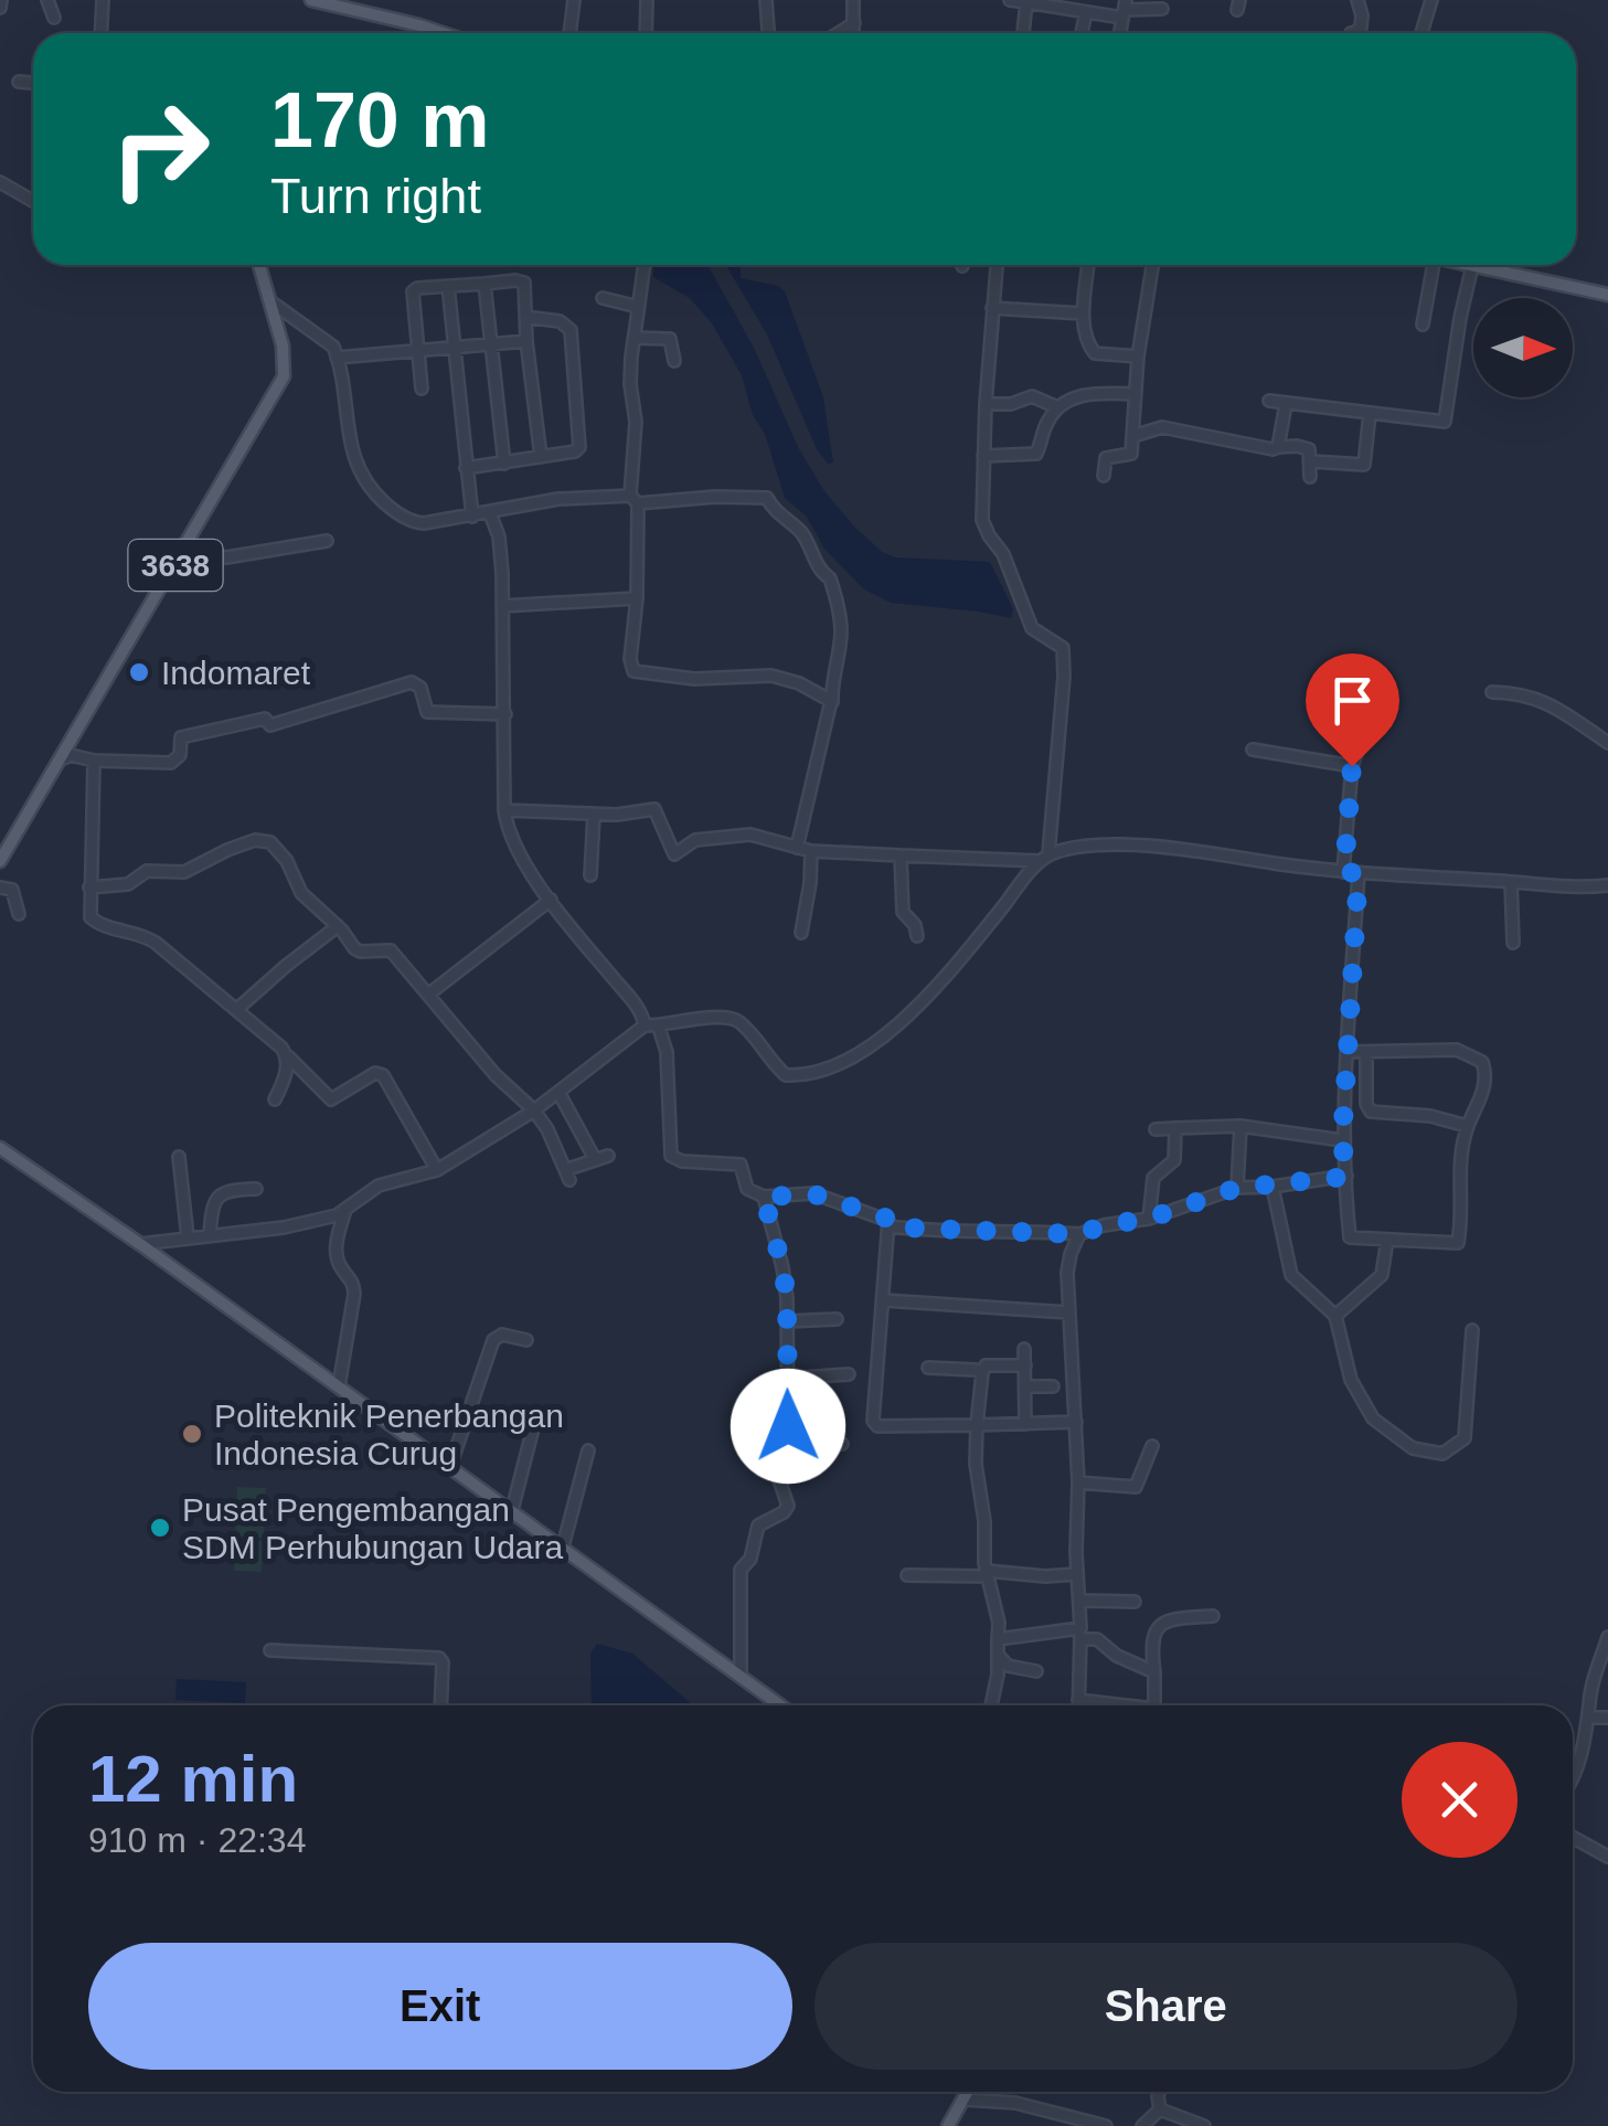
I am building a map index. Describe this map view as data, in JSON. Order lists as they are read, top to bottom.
{
  "streets": {
    "main road": ["3638"]
  },
  "places": ["Indomaret", "Politeknik Penerbangan Indonesia Curug", "Pusat Pengembangan SDM Perhubungan Udara"],
  "north": "right",
  "page": {
    "turn": ["170 m", "Turn right"],
    "heading": ["12 min", "910 m · 22:34"],
    "buttons": ["Exit", "Share"]
  }
}
